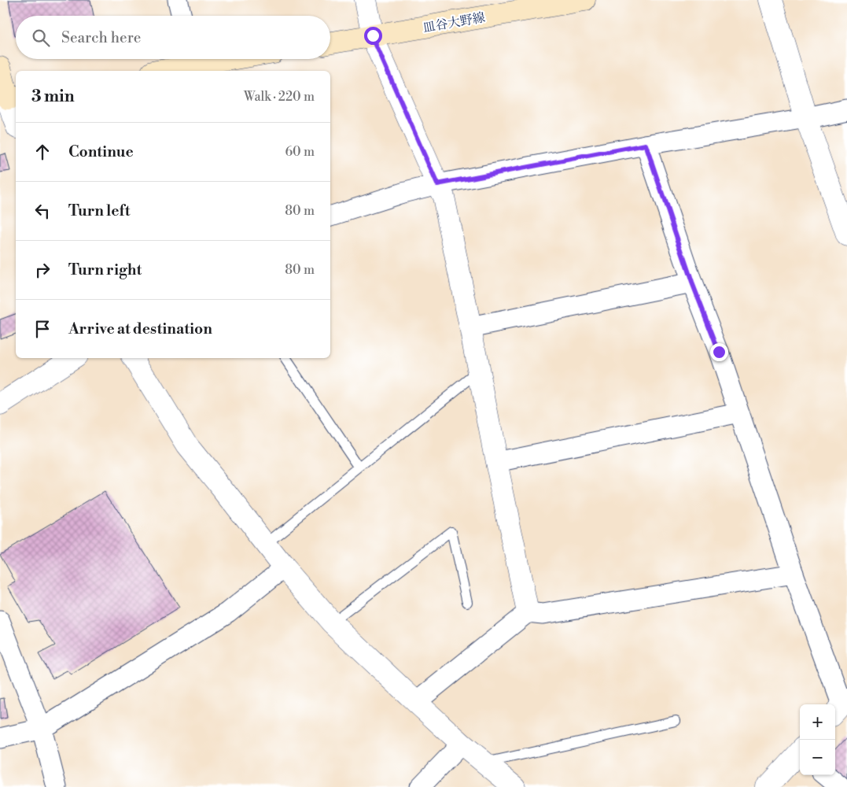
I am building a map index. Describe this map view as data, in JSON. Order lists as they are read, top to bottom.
{
  "streets": {
    "main road": ["皿谷大野線"]
  },
  "page": {
    "search": "Search here",
    "heading": ["3 min", "Walk · 220 m"],
    "list": [
      ["Continue", "60 m"],
      ["Turn left", "80 m"],
      ["Turn right", "80 m"],
      "Arrive at destination"
    ],
    "map_buttons": ["+", "−"]
  }
}
